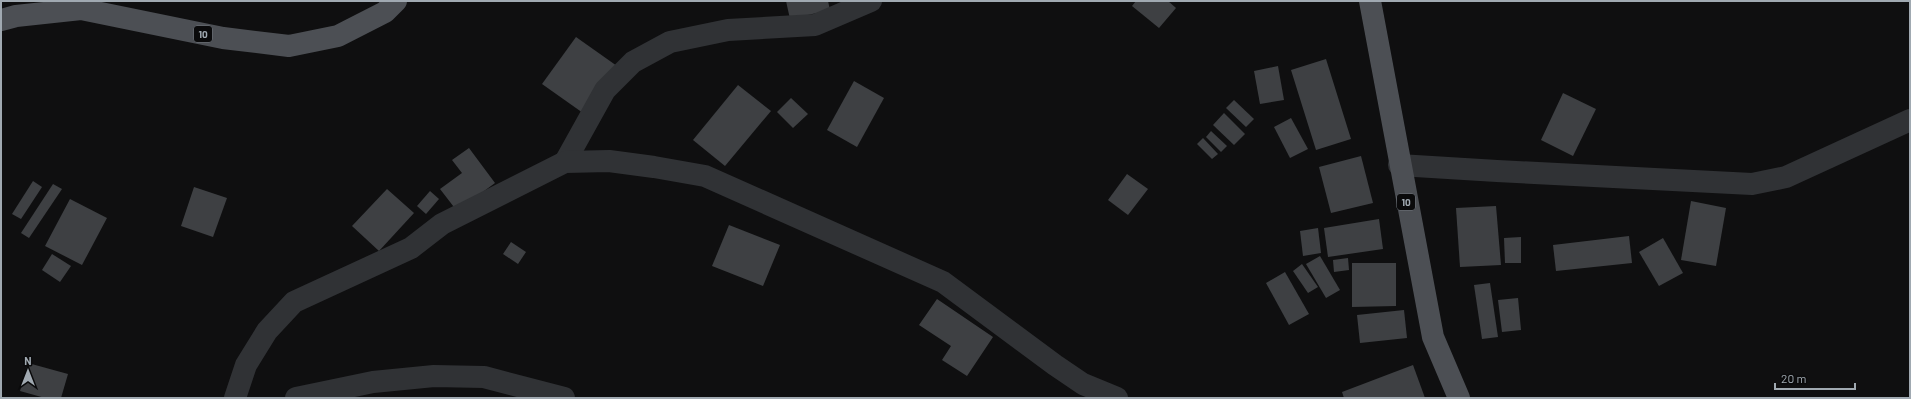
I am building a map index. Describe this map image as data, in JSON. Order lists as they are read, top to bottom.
{
  "streets": {
    "main road": ["10"]
  },
  "scale_bar": "20 m",
  "north": "top"
}
